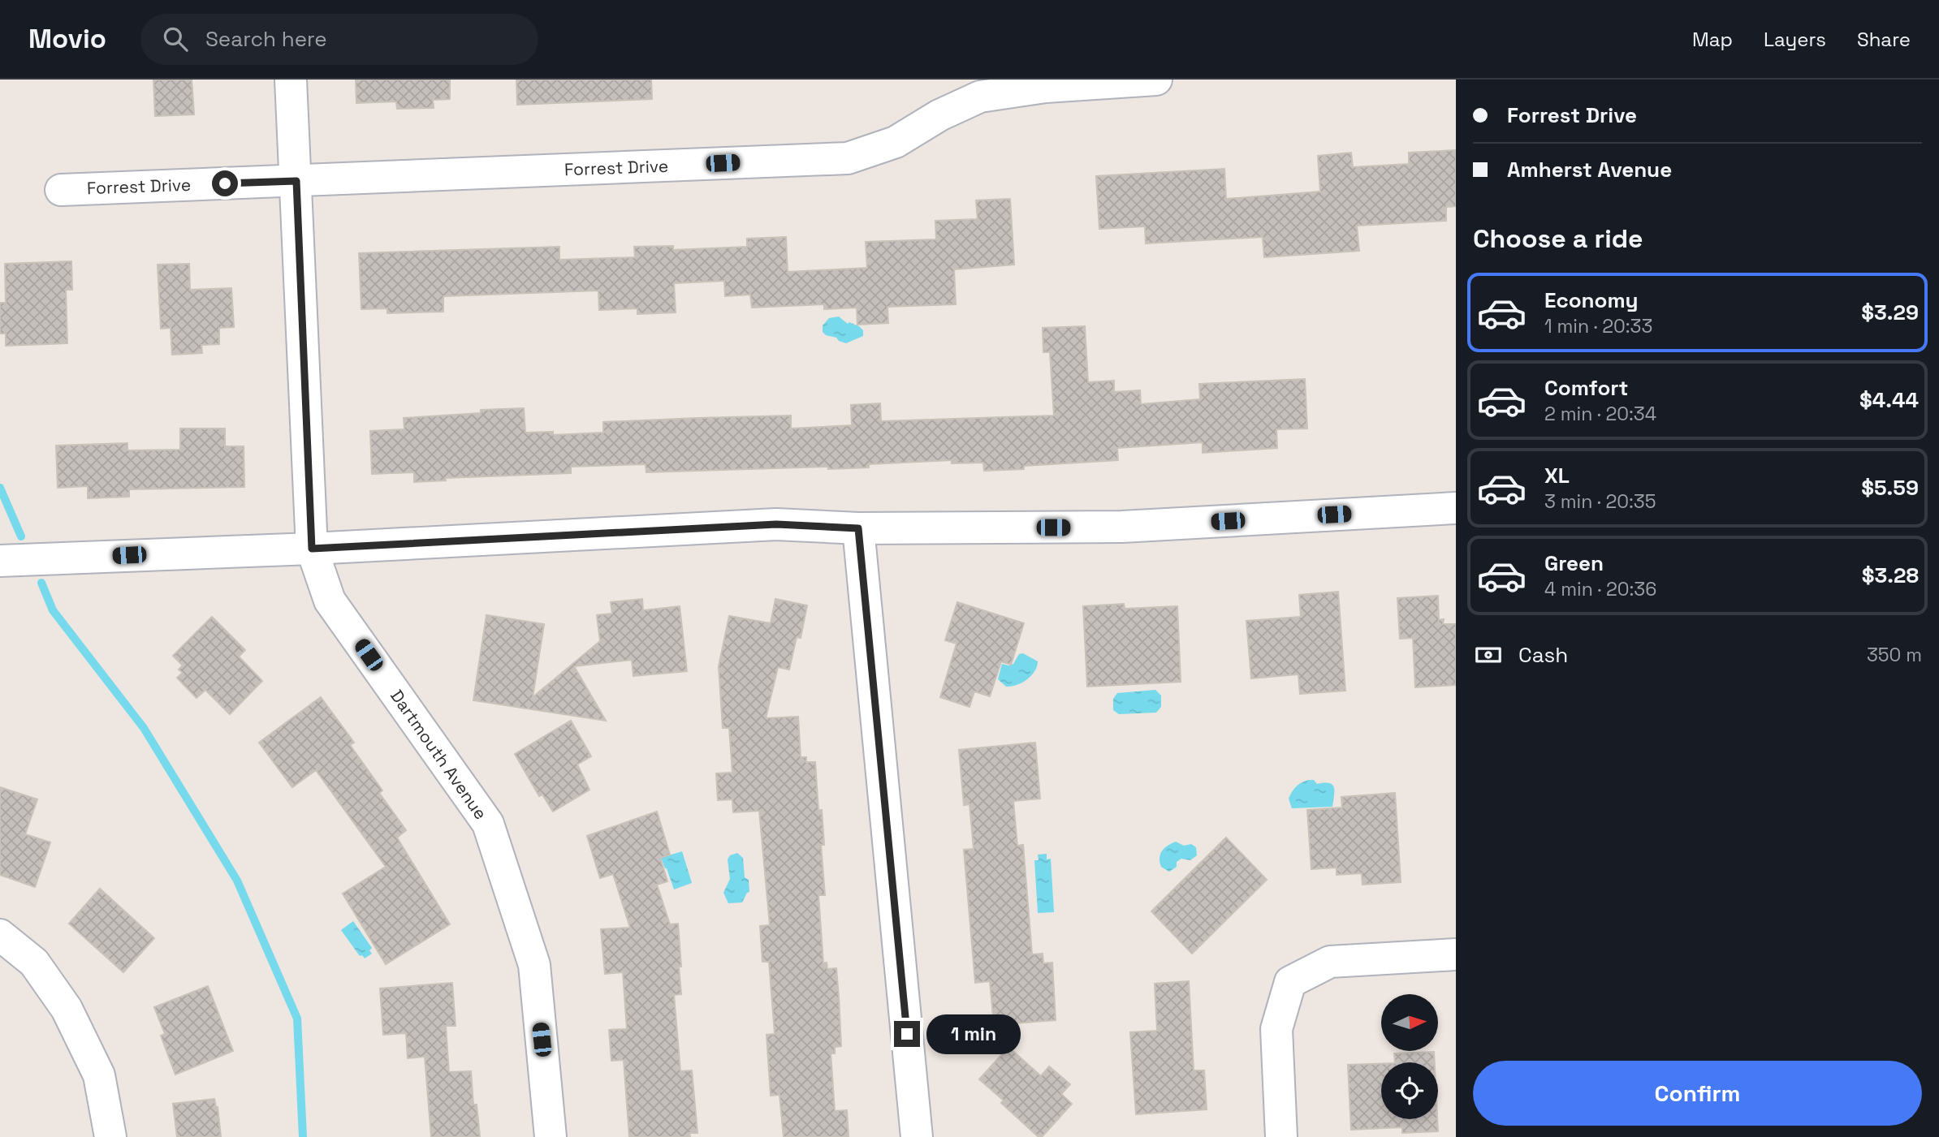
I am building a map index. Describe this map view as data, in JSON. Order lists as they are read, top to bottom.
{
  "streets": {
    "street": ["Forrest Drive", "Dartmouth Avenue"]
  },
  "crossings": [
    ["Forrest Drive", "Dartmouth Avenue"]
  ],
  "north": "right",
  "page": {
    "header": "Movio",
    "search": "Search here",
    "nav": ["Map", "Layers", "Share"],
    "banner": ["Forrest Drive", "Amherst Avenue"],
    "heading": "Choose a ride",
    "list": [
      {
        "name": "Economy",
        "note": "1 min · 20:33",
        "value": "$3.29"
      },
      {
        "name": "Comfort",
        "note": "2 min · 20:34",
        "value": "$4.44"
      },
      {
        "name": "XL",
        "note": "3 min · 20:35",
        "value": "$5.59"
      },
      {
        "name": "Green",
        "note": "4 min · 20:36",
        "value": "$3.28"
      }
    ],
    "pay": ["Cash", "350 m"],
    "bubble": "1 min",
    "buttons": "Confirm"
  }
}
